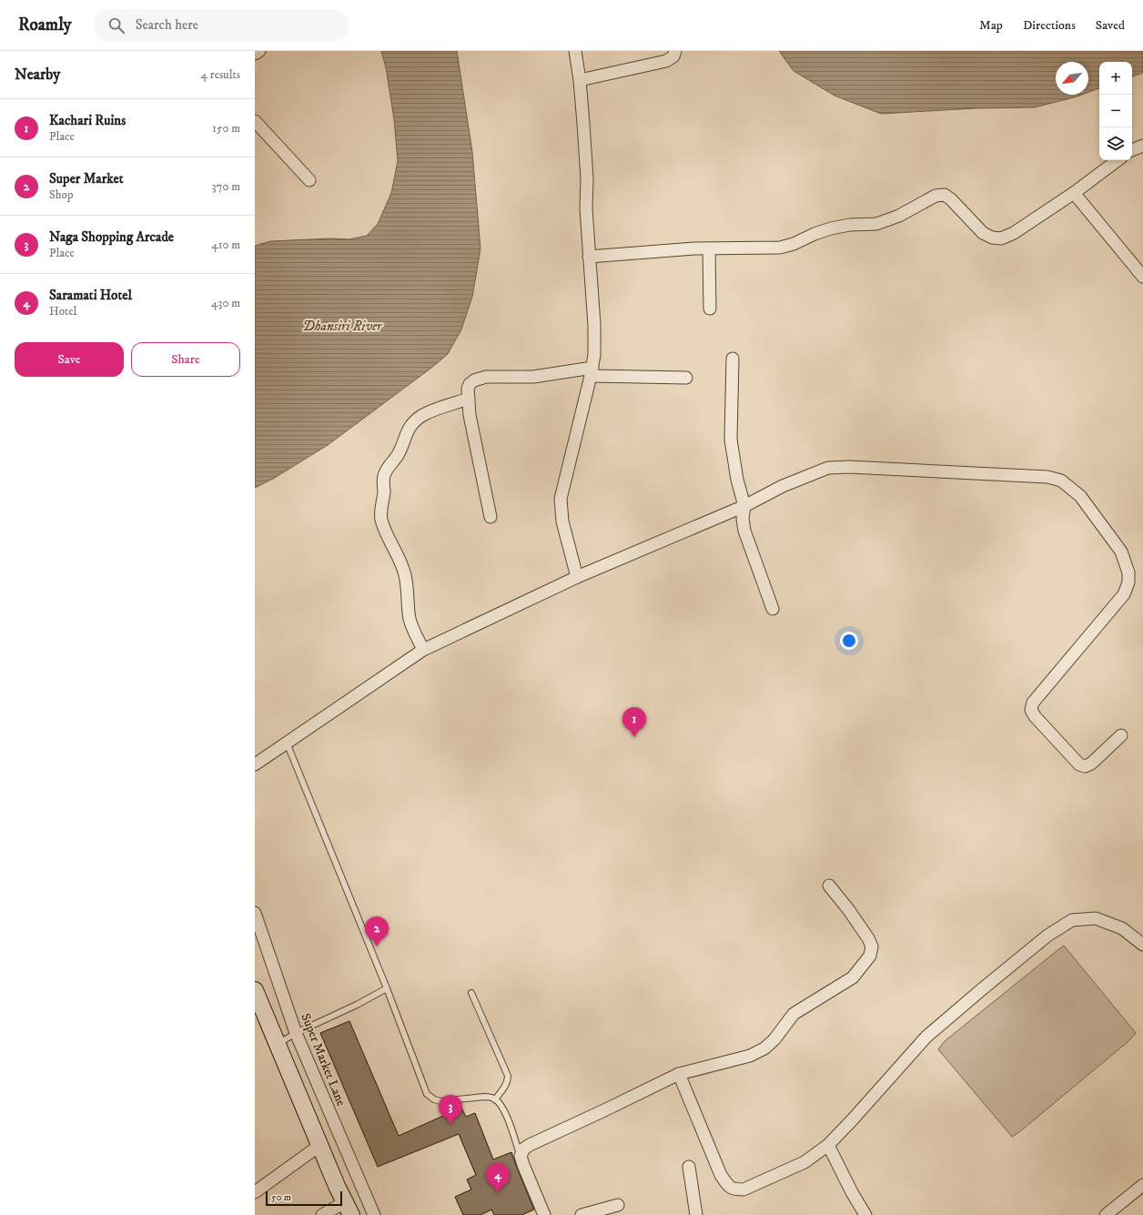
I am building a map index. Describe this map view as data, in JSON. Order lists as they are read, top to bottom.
{
  "streets": {
    "street": ["Super Market Lane"]
  },
  "water": ["Dhansiri River"],
  "scale_bar": "50 m",
  "north": "bottom left",
  "page": {
    "header": "Roamly",
    "search": "Search here",
    "nav": ["Map", "Directions", "Saved"],
    "heading": ["Nearby", "4 results"],
    "map_buttons": ["+", "−"],
    "list": [
      {
        "mark": "1",
        "name": "Kachari Ruins",
        "note": "Place",
        "value": "150 m"
      },
      {
        "mark": "2",
        "name": "Super Market",
        "note": "Shop",
        "value": "370 m"
      },
      {
        "mark": "3",
        "name": "Naga Shopping Arcade",
        "note": "Place",
        "value": "410 m"
      },
      {
        "mark": "4",
        "name": "Saramati Hotel",
        "note": "Hotel",
        "value": "430 m"
      }
    ],
    "buttons": ["Save", "Share"],
    "pins": [
      "1",
      "2",
      "3",
      "4"
    ],
    "scale": "50 m"
  }
}
